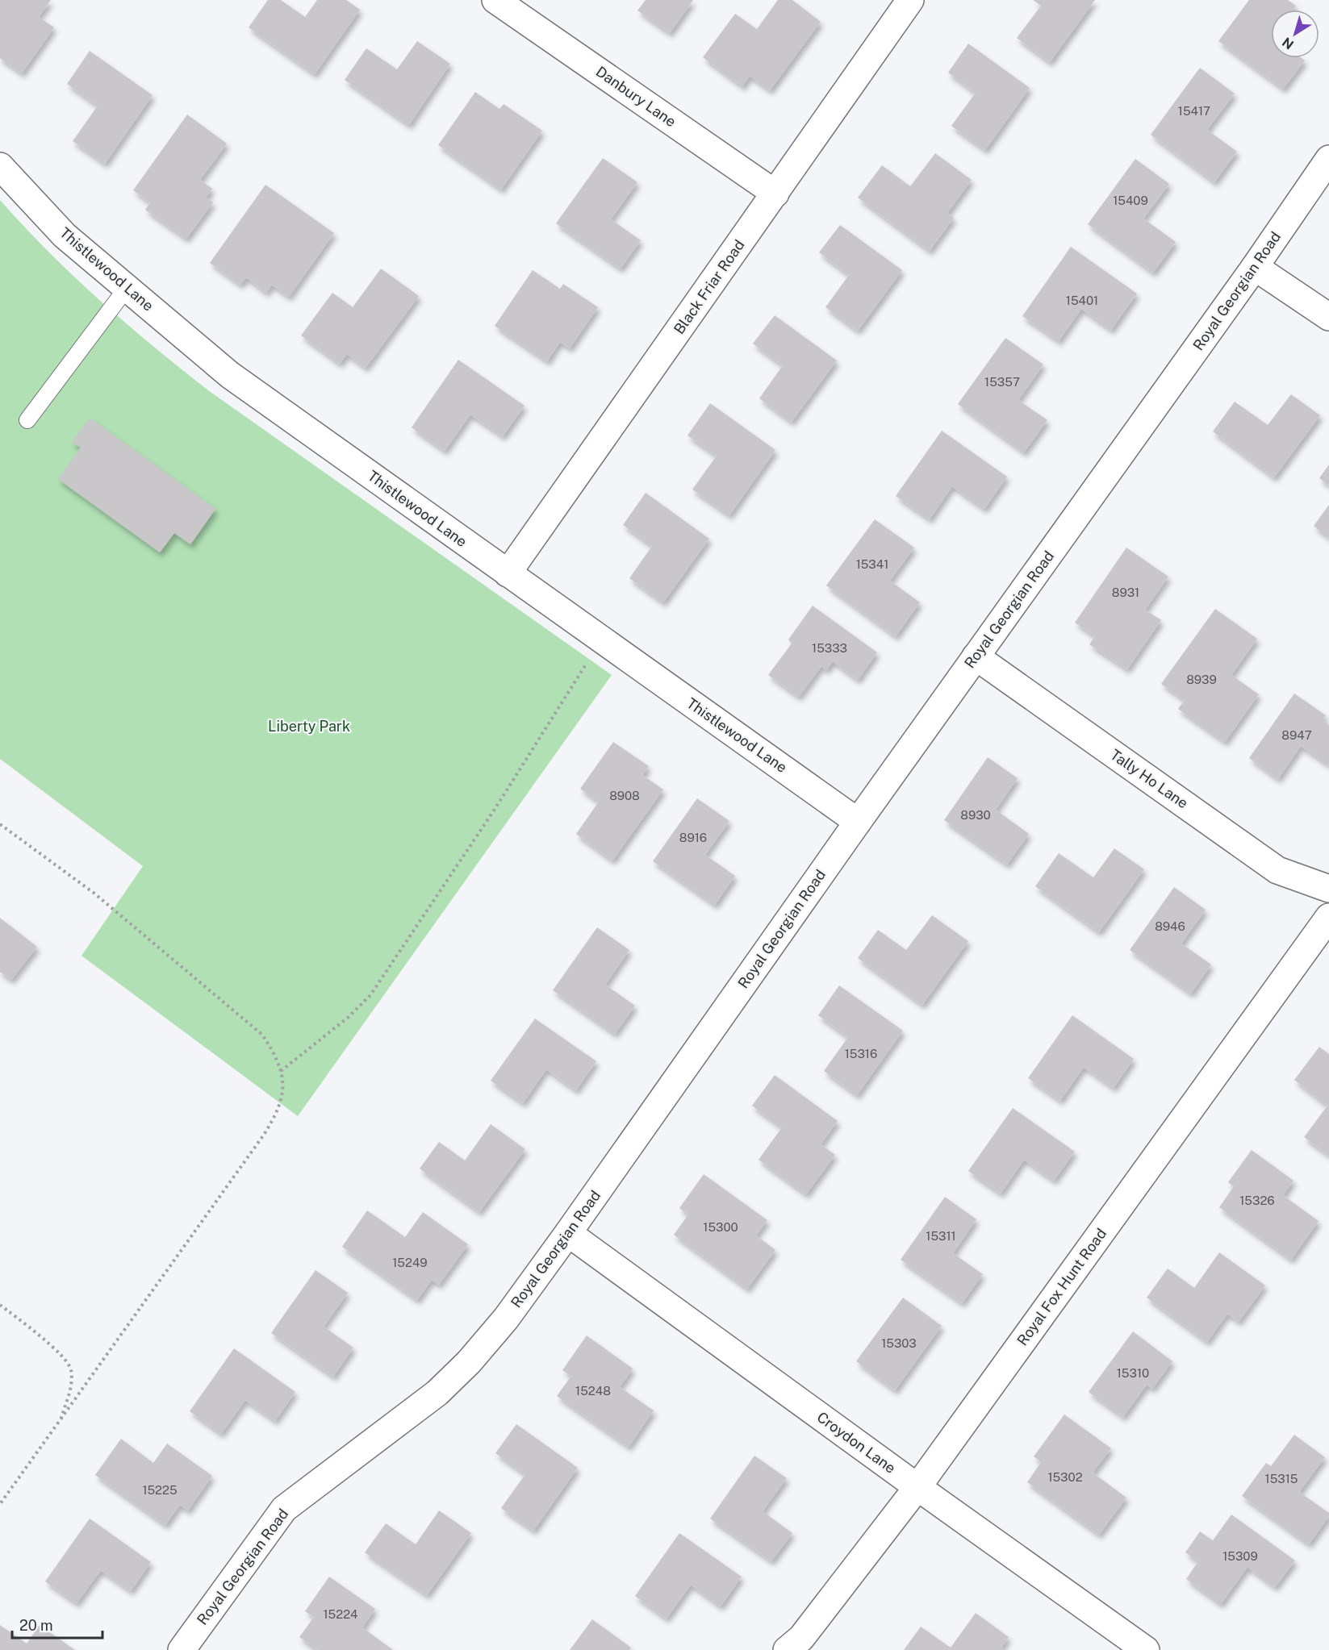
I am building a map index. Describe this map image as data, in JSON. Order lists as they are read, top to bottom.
{
  "streets": {
    "street": [
      "Danbury Lane",
      "Thistlewood Lane",
      "Black Friar Road",
      "Royal Georgian Road",
      "Tally Ho Lane",
      "Royal Fox Hunt Road",
      "Croydon Lane"
    ]
  },
  "crossings": [
    ["Danbury Lane", "Black Friar Road"],
    ["Thistlewood Lane", "Black Friar Road"],
    ["Thistlewood Lane", "Royal Georgian Road"],
    ["Royal Georgian Road", "Tally Ho Lane"],
    ["Royal Georgian Road", "Croydon Lane"],
    ["Royal Fox Hunt Road", "Croydon Lane"]
  ],
  "parks": ["Liberty Park"],
  "house_numbers": [
    "15417",
    "15409",
    "15401",
    "15357",
    "15341",
    "8931",
    "15333",
    "8939",
    "8947",
    "8908",
    "8930",
    "8916",
    "8946",
    "15316",
    "15326",
    "15300",
    "15311",
    "15249",
    "15303",
    "15310",
    "15248",
    "15302",
    "15315",
    "15225",
    "15309",
    "15224"
  ],
  "scale_bar": "20 m",
  "north": "bottom left"
}
